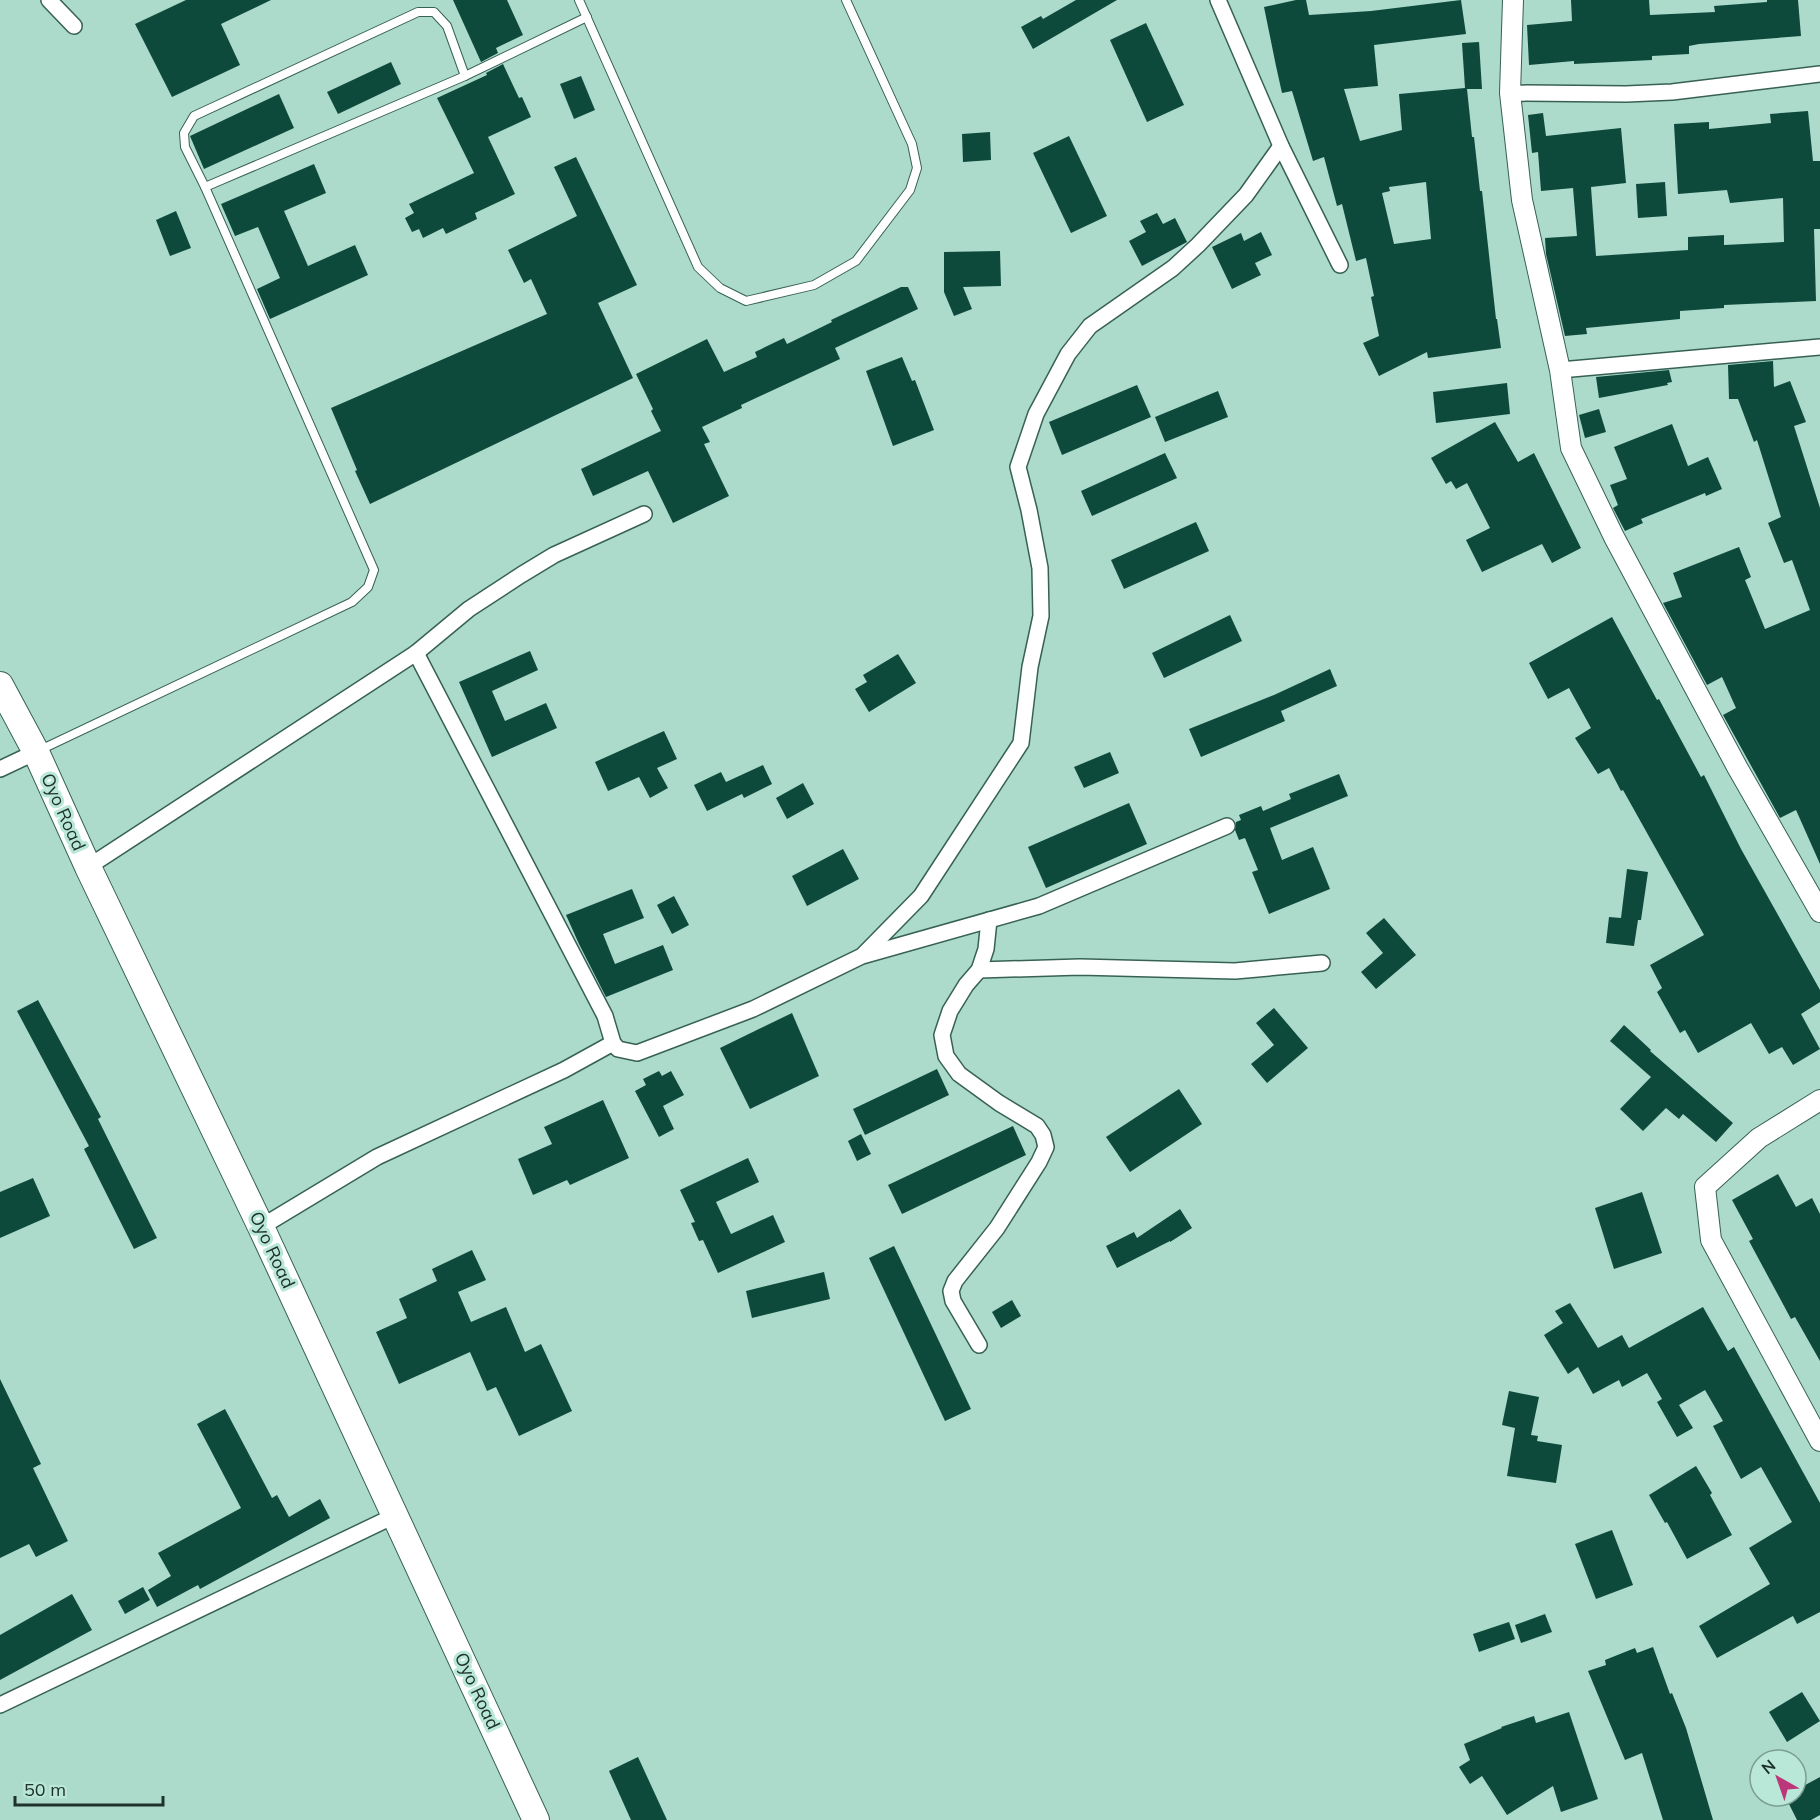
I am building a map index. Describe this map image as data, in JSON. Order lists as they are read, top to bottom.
{
  "streets": {
    "highway": ["Oyo Road"]
  },
  "scale_bar": "50 m",
  "north": "top left"
}
